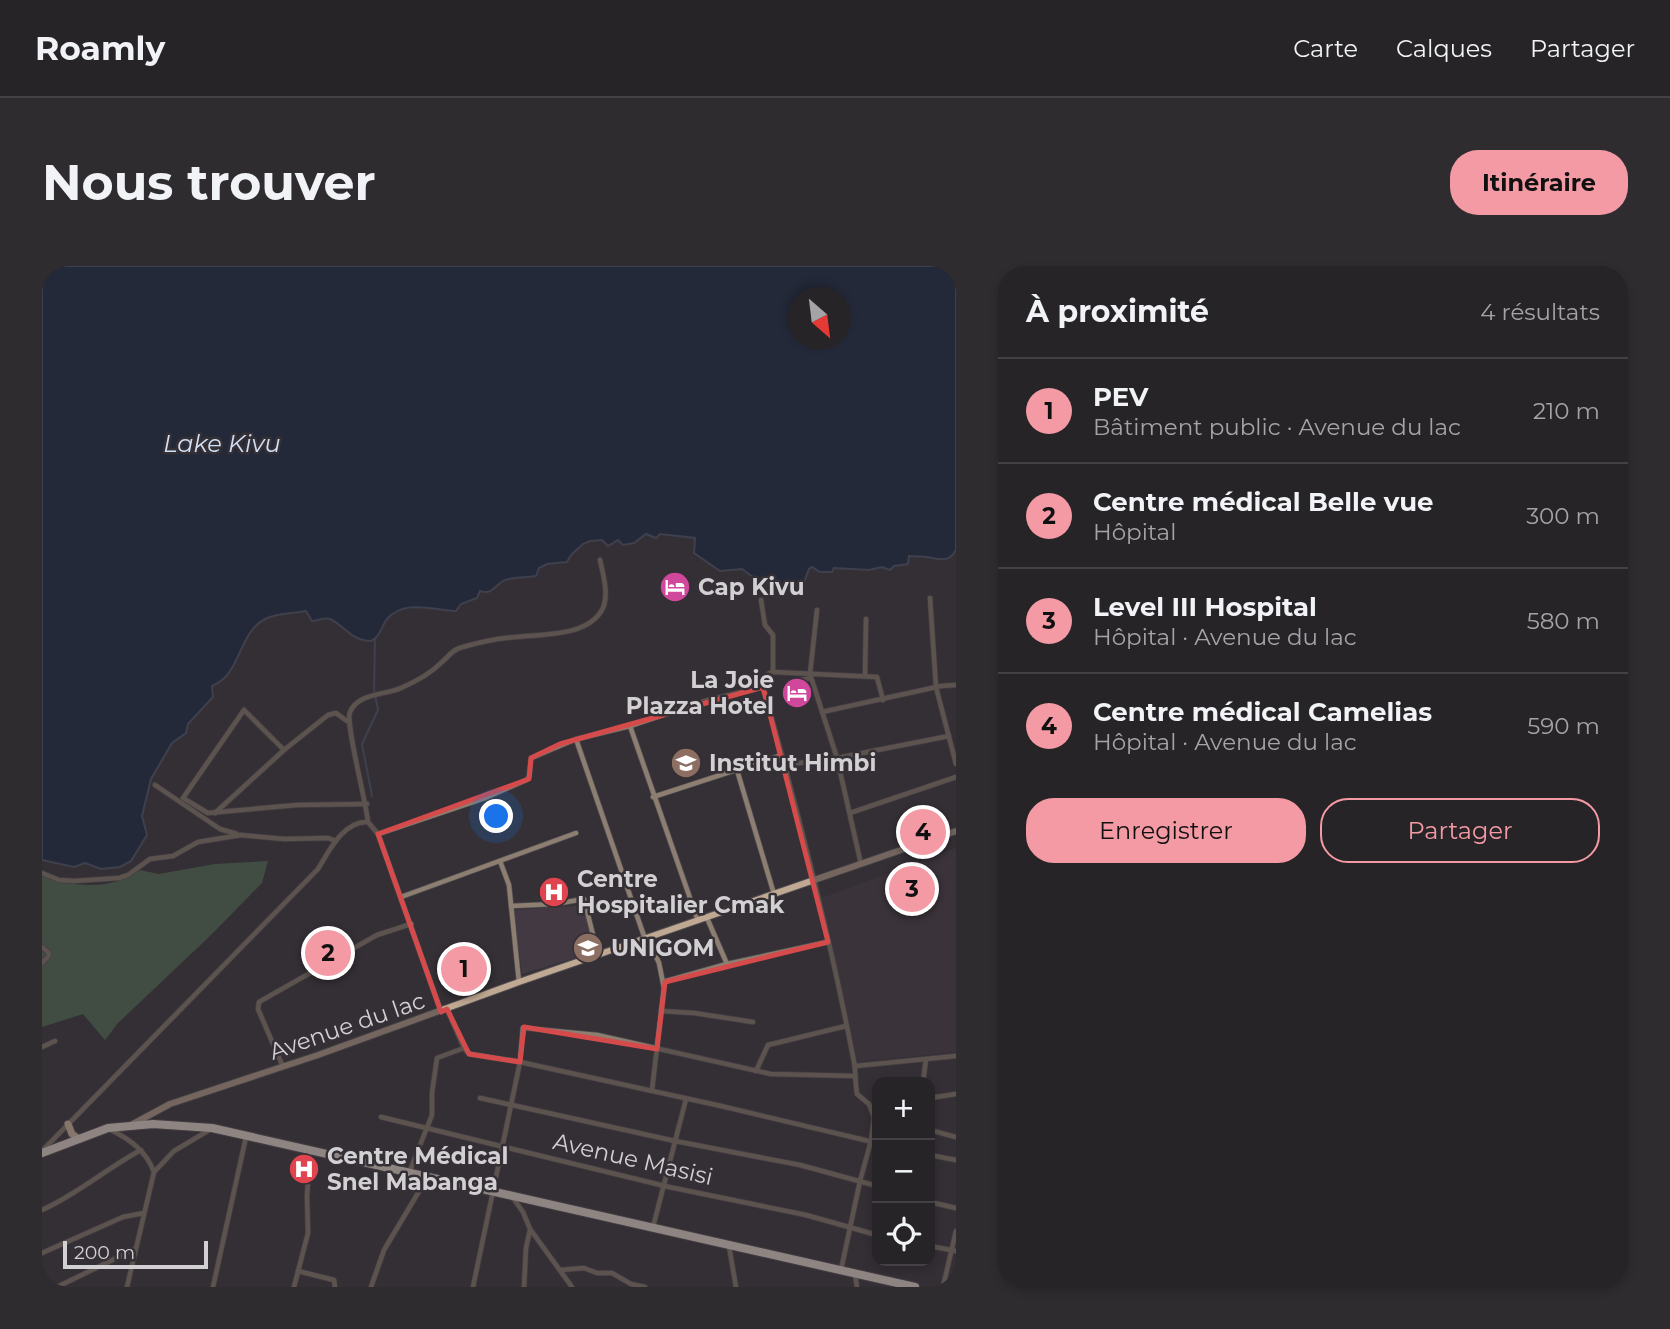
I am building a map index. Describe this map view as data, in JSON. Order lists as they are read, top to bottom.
{
  "streets": {
    "main road": ["Avenue du lac"],
    "street": ["Avenue Masisi"]
  },
  "water": ["Lake Kivu"],
  "places": {
    "hotel": ["Cap Kivu", "La Joie Plazza Hotel"],
    "school or university": ["Institut Himbi", "UNIGOM"],
    "hospital": ["Centre Hospitalier Cmak", "Centre Médical Snel Mabanga"]
  },
  "scale_bar": "200 m",
  "north": "bottom right",
  "page": {
    "header": "Roamly",
    "nav": ["Carte", "Calques", "Partager"],
    "buttons": [
      "Itinéraire",
      ["Enregistrer", "Partager"]
    ],
    "title": "Nous trouver",
    "heading": ["À proximité", "4 résultats"],
    "list": [
      {
        "mark": "1",
        "name": "PEV",
        "note": "Bâtiment public · Avenue du lac",
        "value": "210 m"
      },
      {
        "mark": "2",
        "name": "Centre médical Belle vue",
        "note": "Hôpital",
        "value": "300 m"
      },
      {
        "mark": "3",
        "name": "Level III Hospital",
        "note": "Hôpital · Avenue du lac",
        "value": "580 m"
      },
      {
        "mark": "4",
        "name": "Centre médical Camelias",
        "note": "Hôpital · Avenue du lac",
        "value": "590 m"
      }
    ],
    "pins": [
      "4",
      "3",
      "2",
      "1"
    ],
    "map_buttons": ["+", "−"],
    "scale": "200 m"
  }
}
